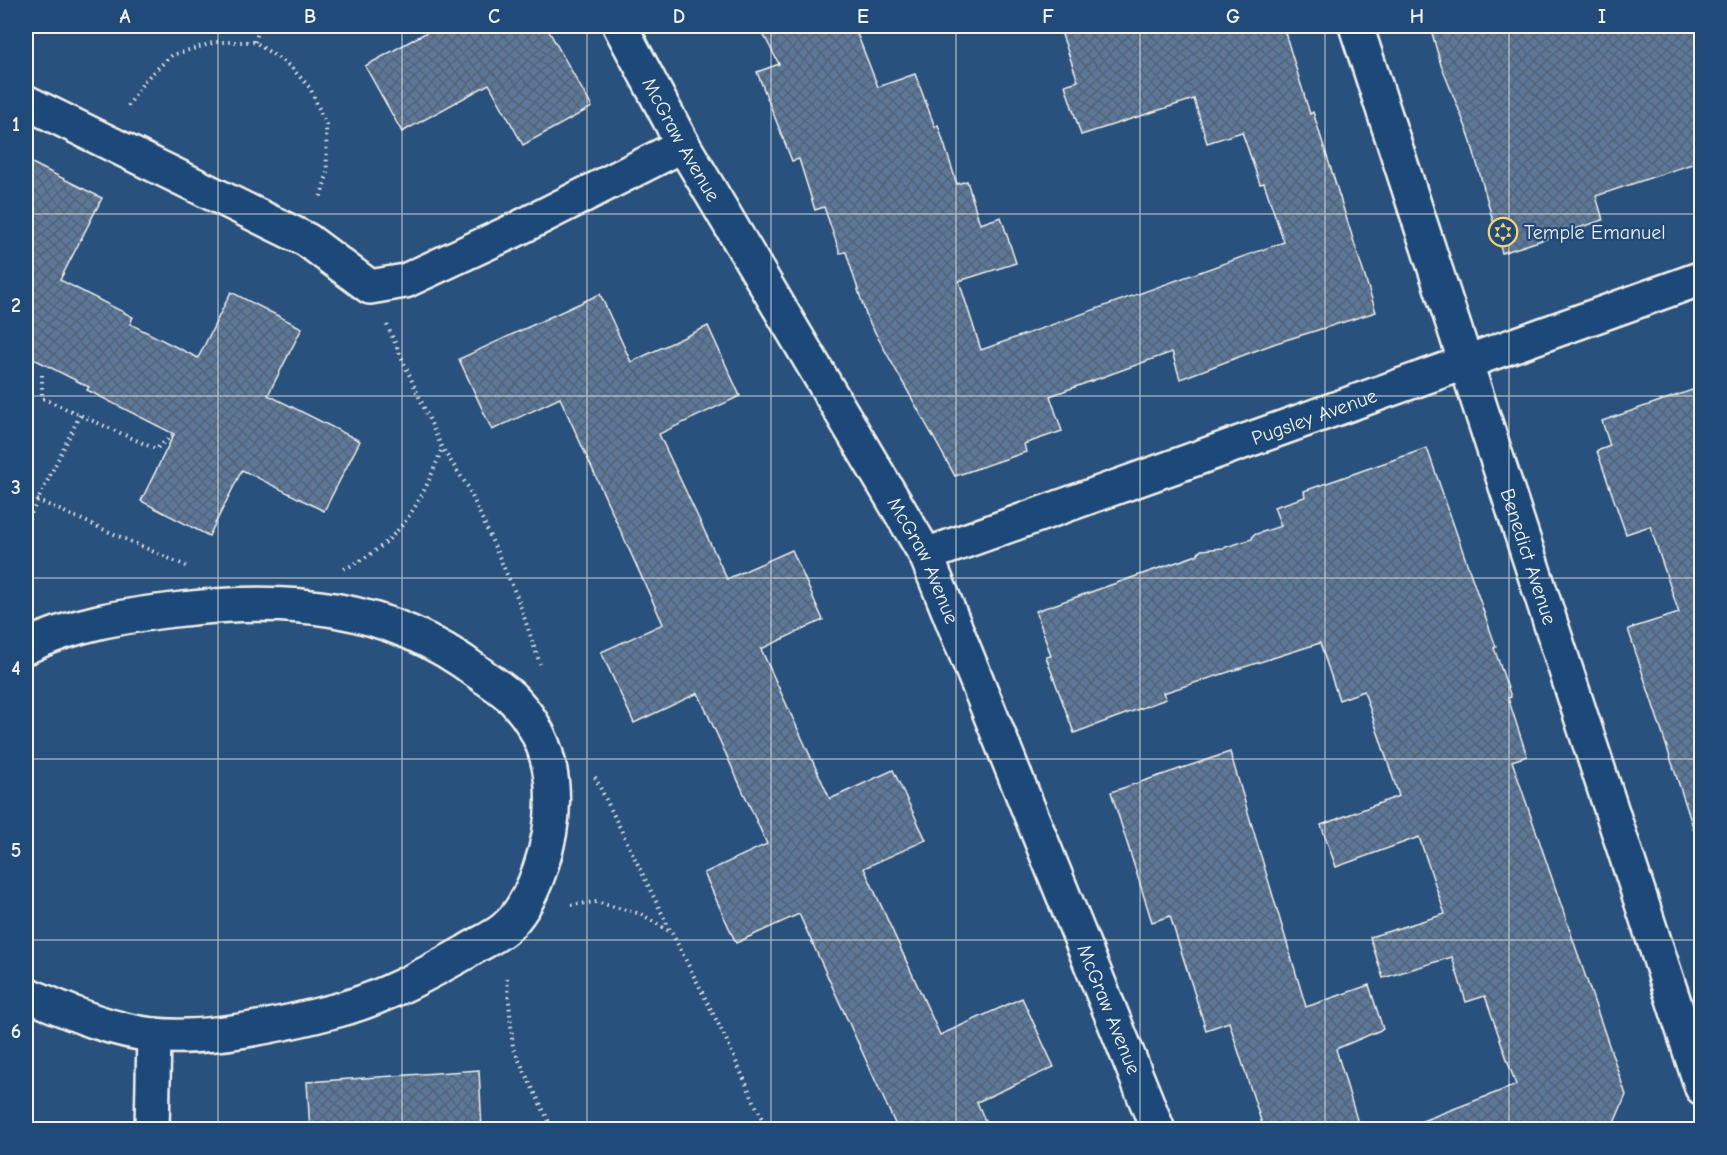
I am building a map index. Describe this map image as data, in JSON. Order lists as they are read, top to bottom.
{
  "streets": {
    "street": ["McGraw Avenue", "Pugsley Avenue", "Benedict Avenue"]
  },
  "crossings": [
    ["McGraw Avenue", "Pugsley Avenue"],
    ["Pugsley Avenue", "Benedict Avenue"]
  ],
  "places": {
    "synagogue": ["Temple Emanuel"]
  },
  "grid": {
    "columns": [
      "A",
      "B",
      "C",
      "D",
      "E",
      "F",
      "G",
      "H",
      "I"
    ],
    "rows": [
      "1",
      "2",
      "3",
      "4",
      "5",
      "6"
    ]
  }
}
